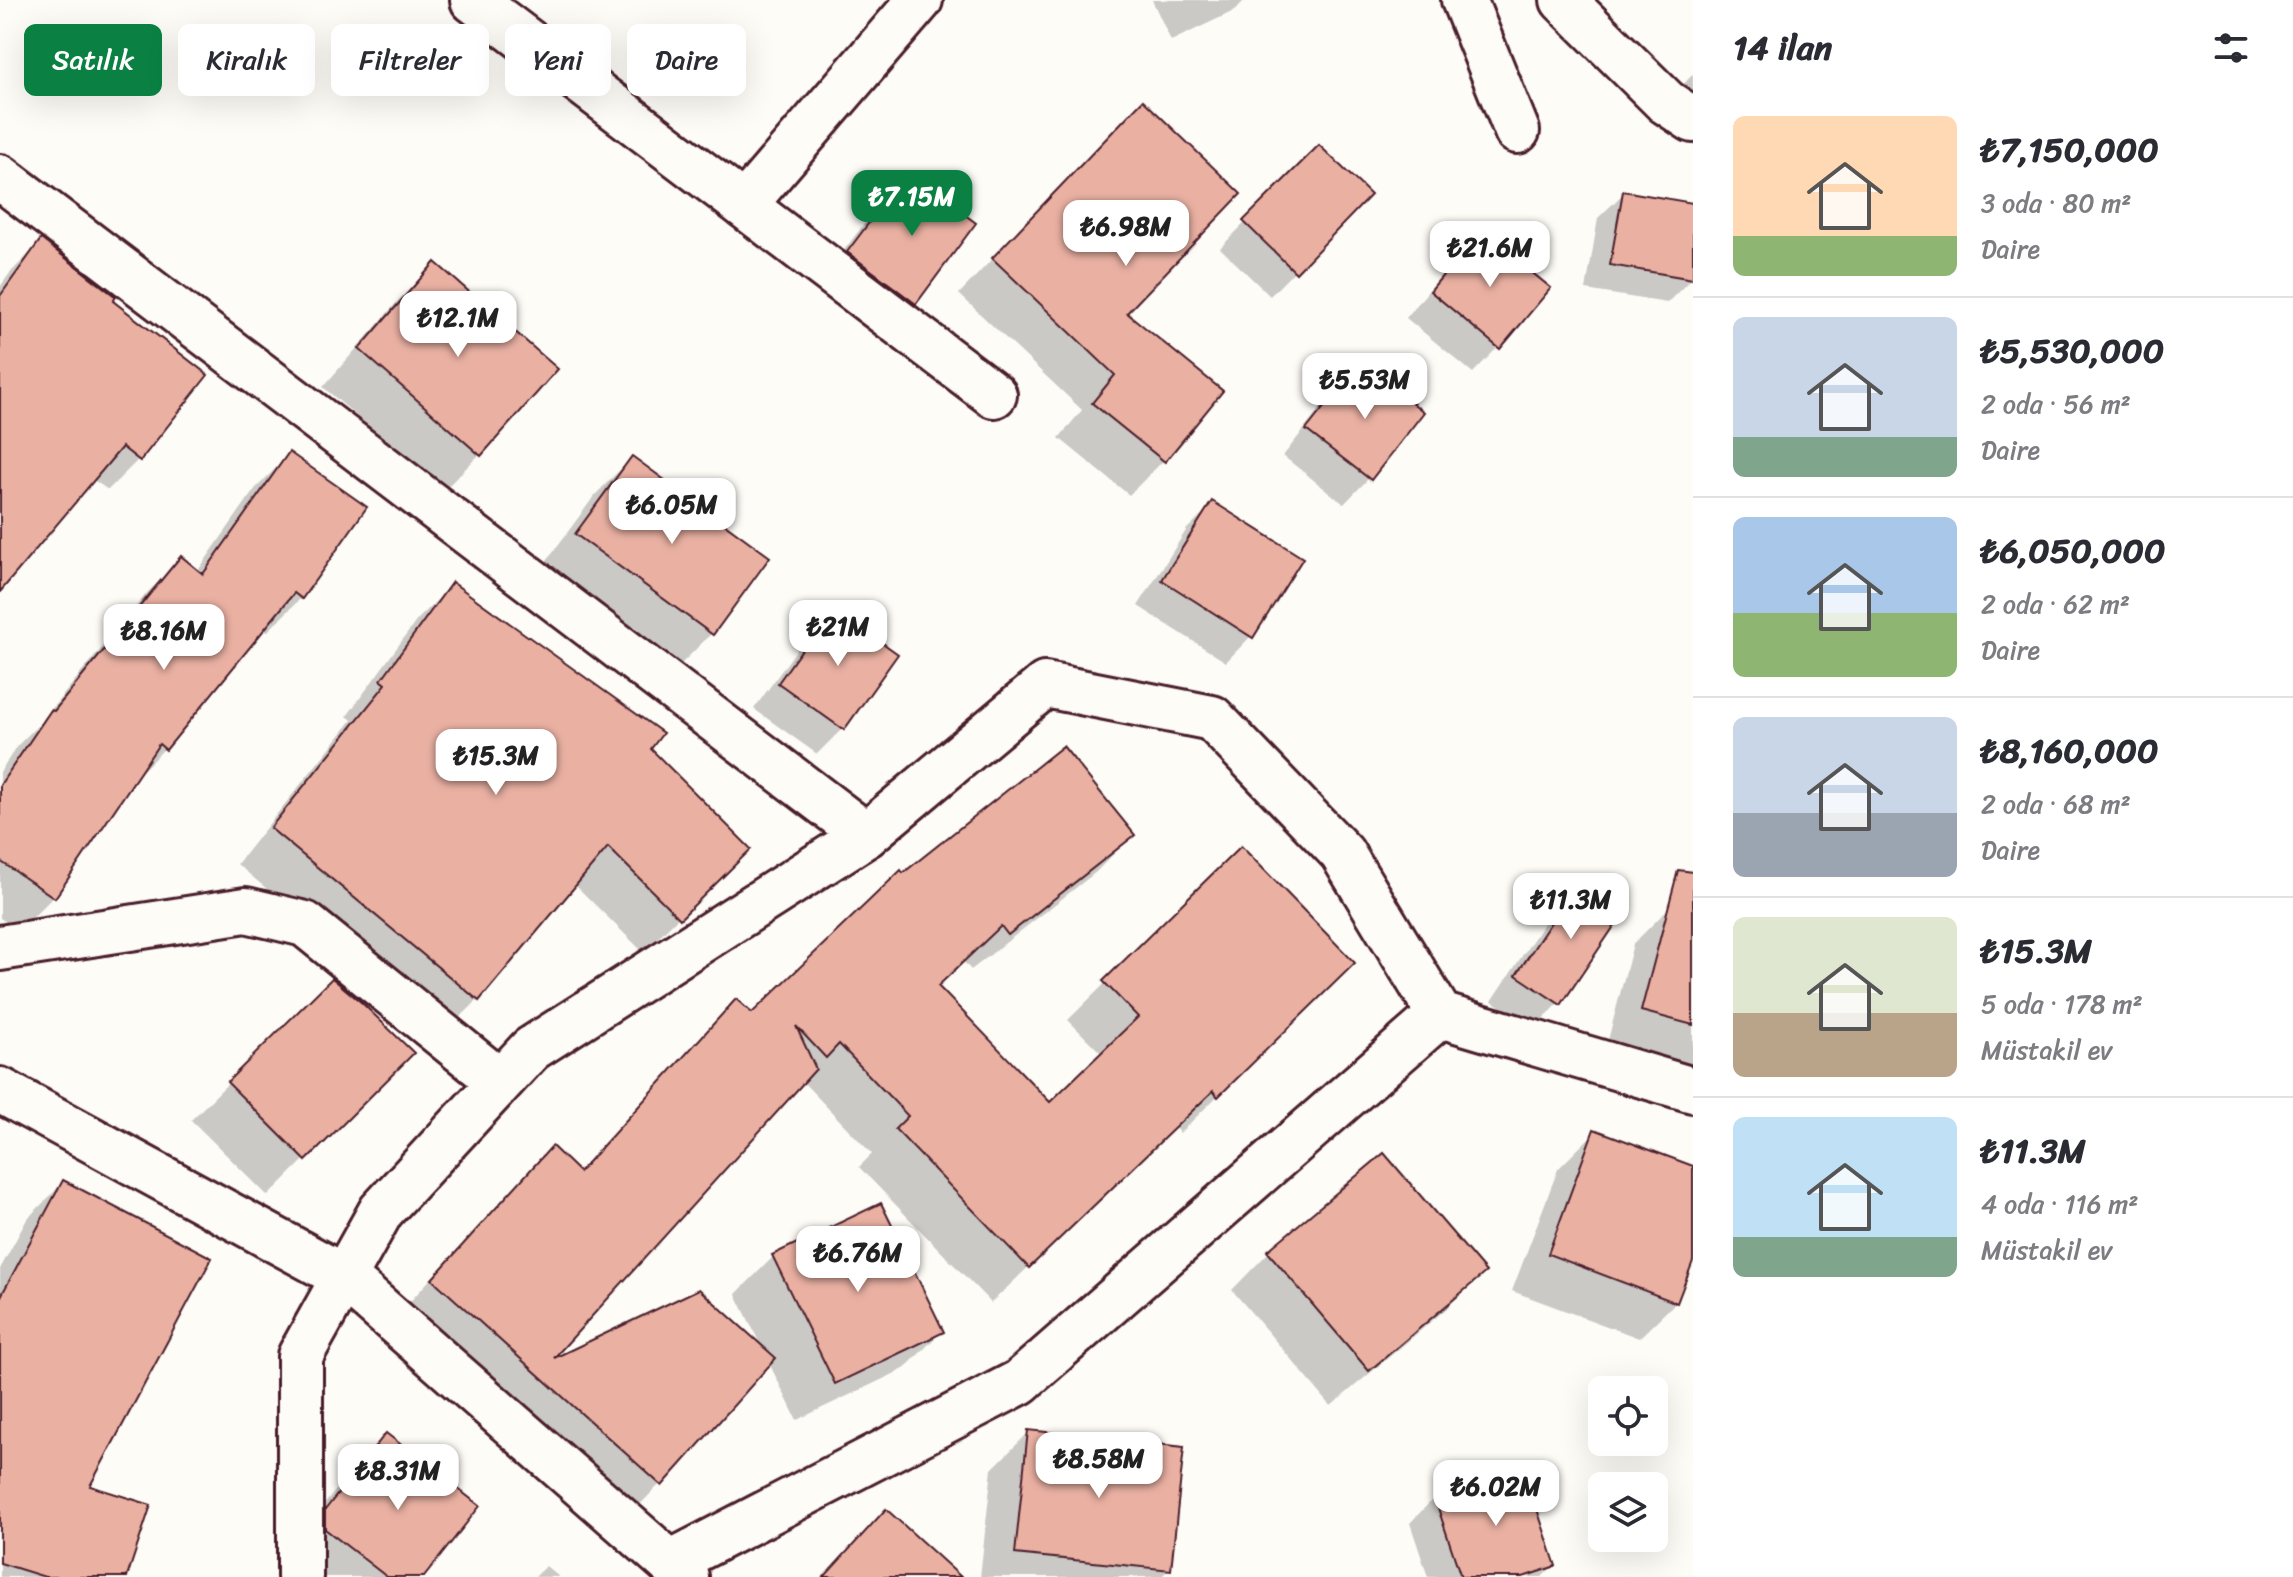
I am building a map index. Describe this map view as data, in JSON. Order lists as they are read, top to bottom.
{
  "page": {
    "heading": "14 ilan",
    "chip": [
      "Satılık",
      "Kiralık",
      "Filtreler",
      "Yeni",
      "Daire"
    ],
    "list": [
      {
        "name": "₺7,150,000",
        "note": "3 oda · 80 m² · Daire"
      },
      {
        "name": "₺5,530,000",
        "note": "2 oda · 56 m² · Daire"
      },
      {
        "name": "₺6,050,000",
        "note": "2 oda · 62 m² · Daire"
      },
      {
        "name": "₺8,160,000",
        "note": "2 oda · 68 m² · Daire"
      },
      {
        "name": "₺15.3M",
        "note": "5 oda · 178 m² · Müstakil ev"
      },
      {
        "name": "₺11.3M",
        "note": "4 oda · 116 m² · Müstakil ev"
      }
    ],
    "price": [
      "₺7.15M",
      "₺6.98M",
      "₺21.6M",
      "₺12.1M",
      "₺5.53M",
      "₺6.05M",
      "₺21M",
      "₺8.16M",
      "₺15.3M",
      "₺11.3M",
      "₺6.76M",
      "₺8.58M",
      "₺8.31M",
      "₺6.02M"
    ]
  }
}
